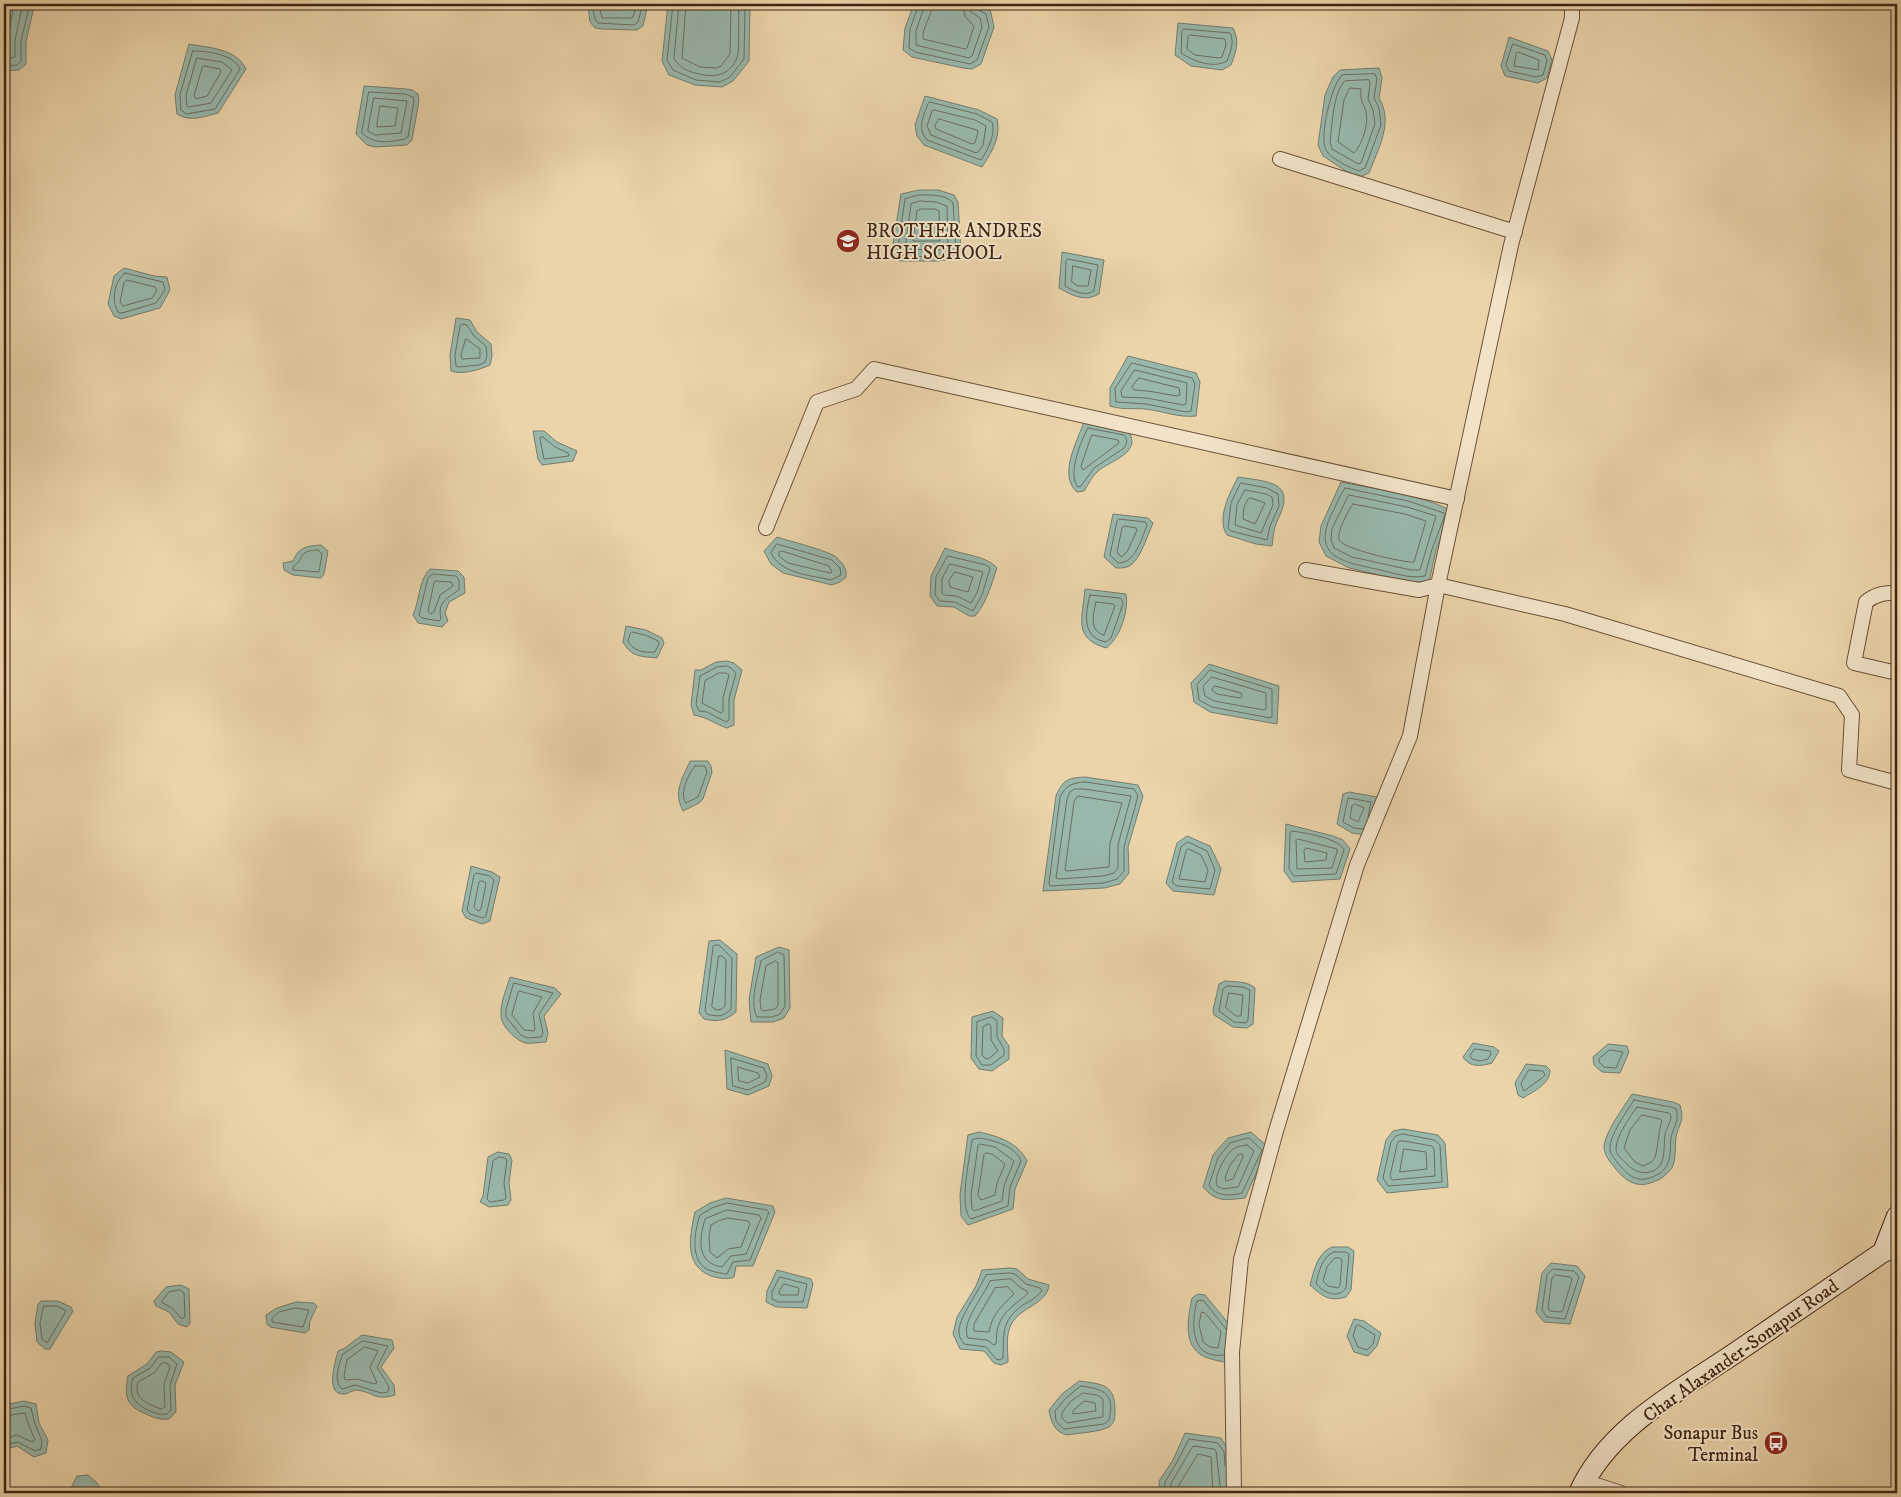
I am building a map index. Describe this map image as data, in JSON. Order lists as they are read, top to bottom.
{
  "streets": {
    "main road": ["Char Alaxander-Sonapur Road"]
  },
  "places": {
    "school or university": ["BROTHER ANDRES HIGH SCHOOL"],
    "bus stop": ["Sonapur Bus Terminal"]
  }
}
